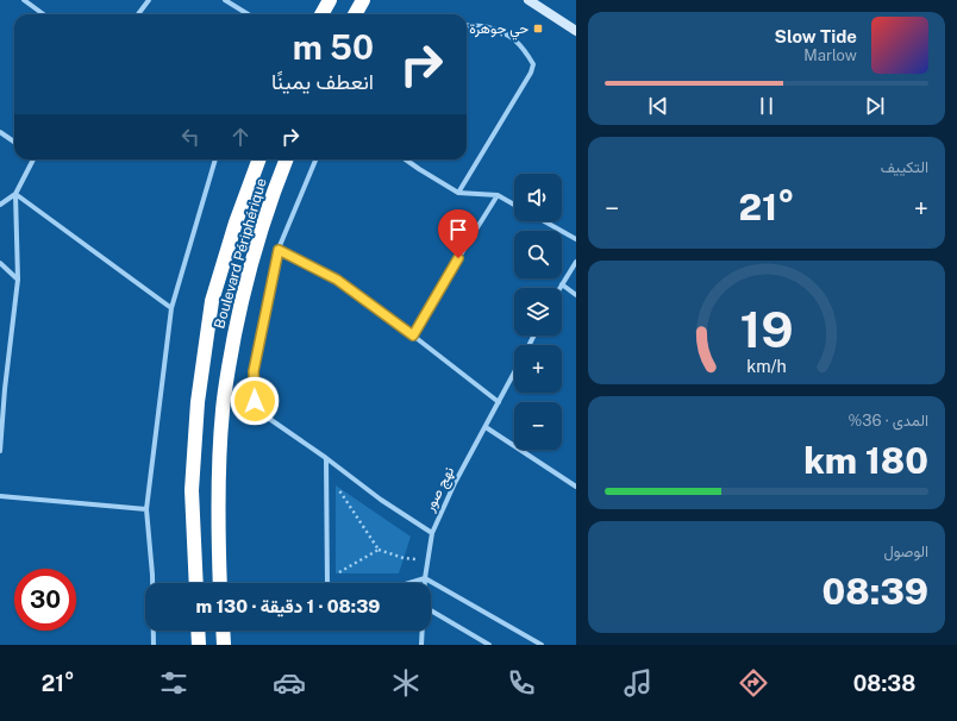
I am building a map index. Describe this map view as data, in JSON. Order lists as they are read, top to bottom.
{
  "streets": {
    "highway": ["Boulevard Périphérique"],
    "street": ["نهج صور"]
  },
  "places": {
    "transit": ["حي جوهرة"]
  },
  "page": {
    "turn": ["50 m", "انعطف يمينًا"],
    "song": ["Slow Tide", "Marlow"],
    "tile": [
      "التكييف",
      ["المدى · 36%", "180 km"],
      ["الوصول", "08:39"]
    ],
    "map_buttons": ["+", "−"],
    "heat": ["−", "21°", "+"],
    "limit": "30",
    "trip": "08:39 · 1 دقيقة · 130 m",
    "tabs": ["08:38", "21°"],
    "gauge": ["19", "km/h"]
  }
}
